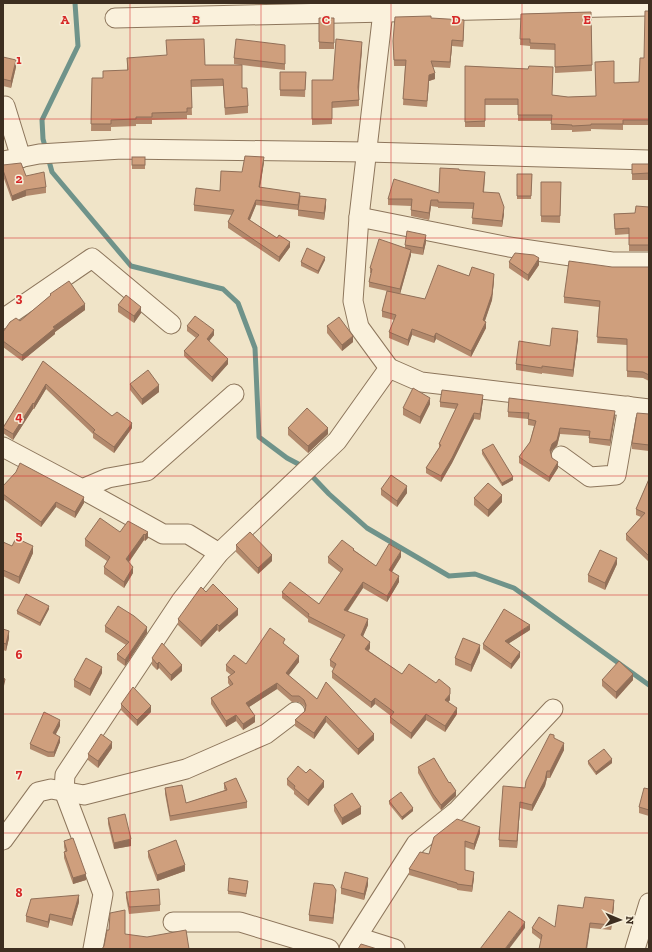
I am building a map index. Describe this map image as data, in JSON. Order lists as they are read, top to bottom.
{
  "north": "right",
  "grid": {
    "columns": [
      "A",
      "B",
      "C",
      "D",
      "E"
    ],
    "rows": [
      "1",
      "2",
      "3",
      "4",
      "5",
      "6",
      "7",
      "8"
    ]
  }
}
